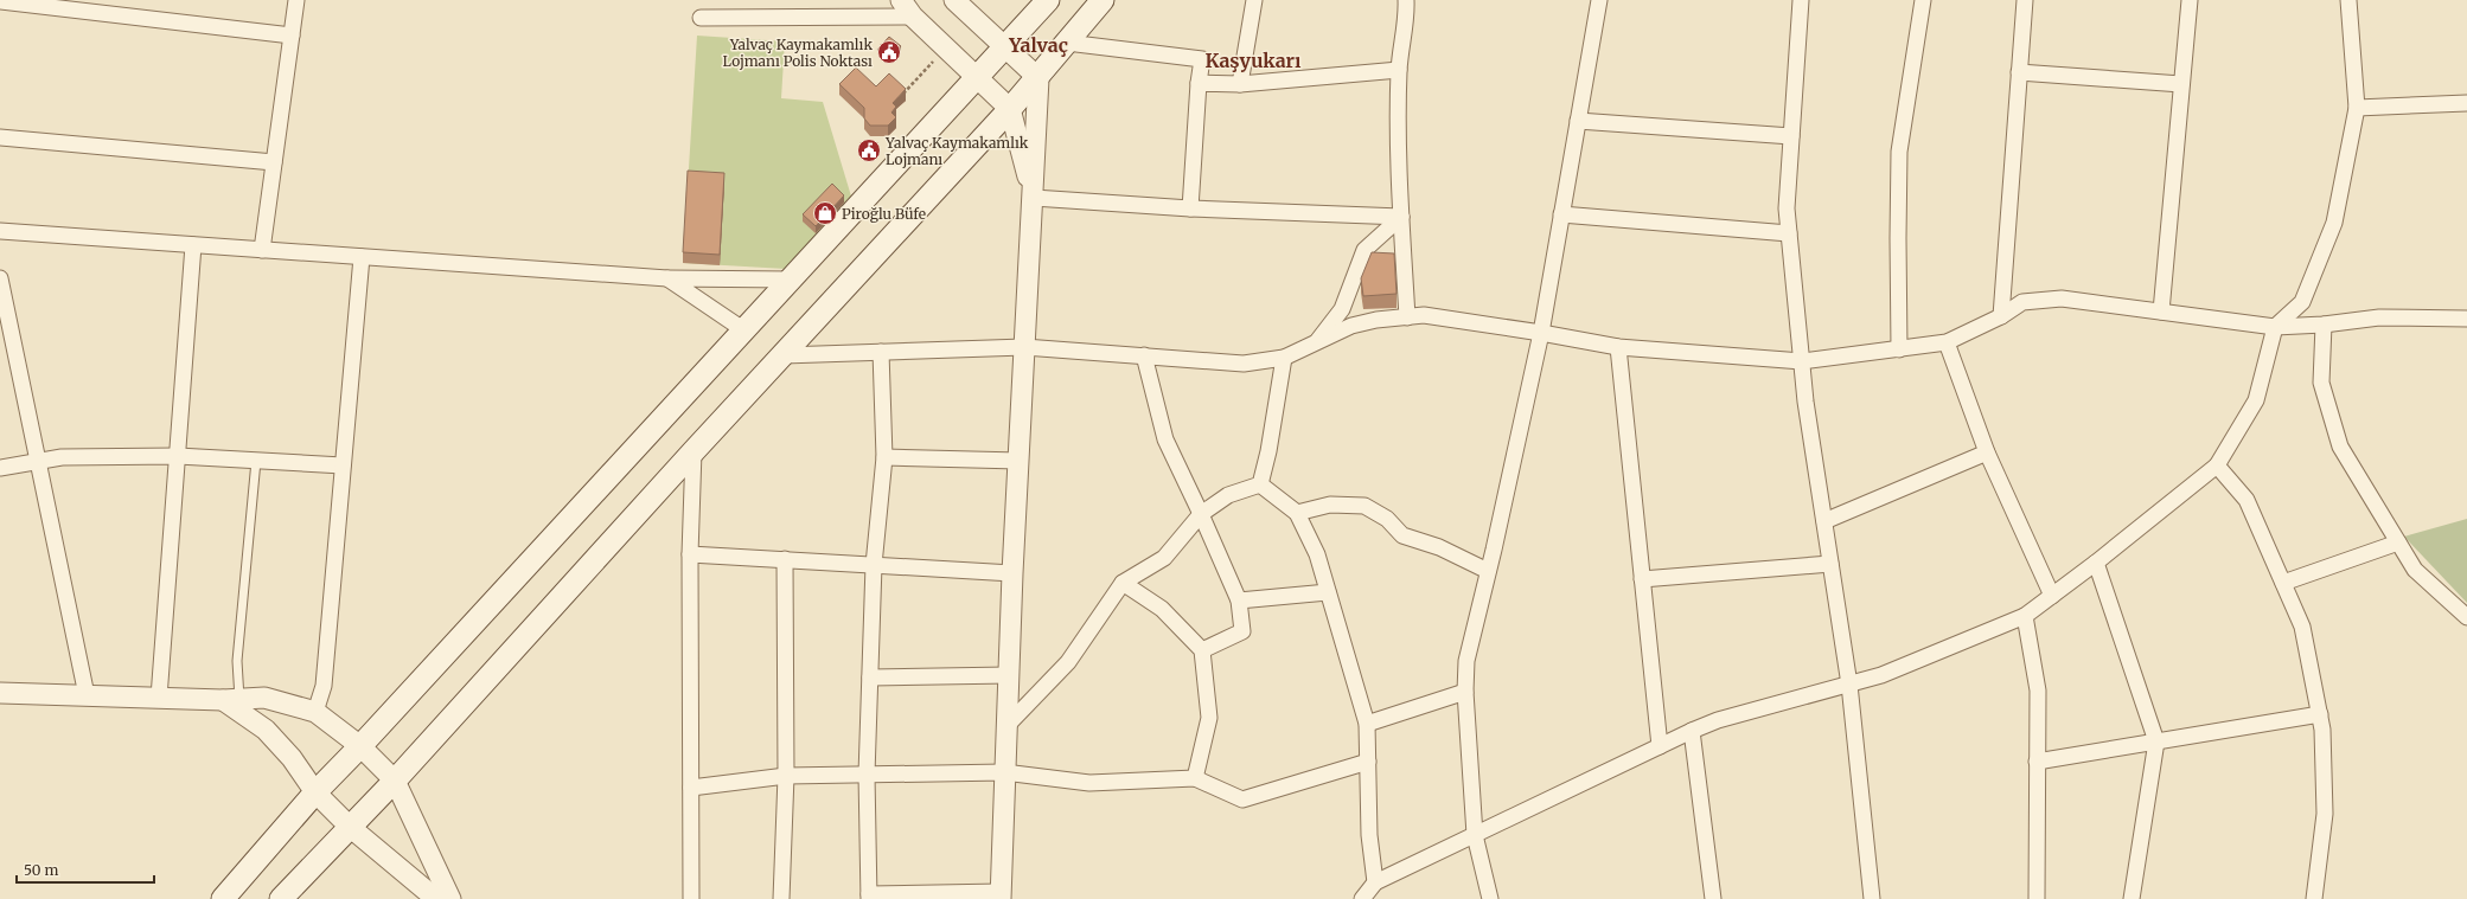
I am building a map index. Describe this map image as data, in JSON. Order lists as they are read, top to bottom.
{
  "districts": ["Yalvaç", "Kaşyukarı"],
  "places": {
    "public building": ["Yalvaç Kaymakamlık Lojmanı Polis Noktası", "Yalvaç Kaymakamlık Lojmanı"],
    "shop": ["Piroğlu Büfe"]
  },
  "scale_bar": "50 m"
}
